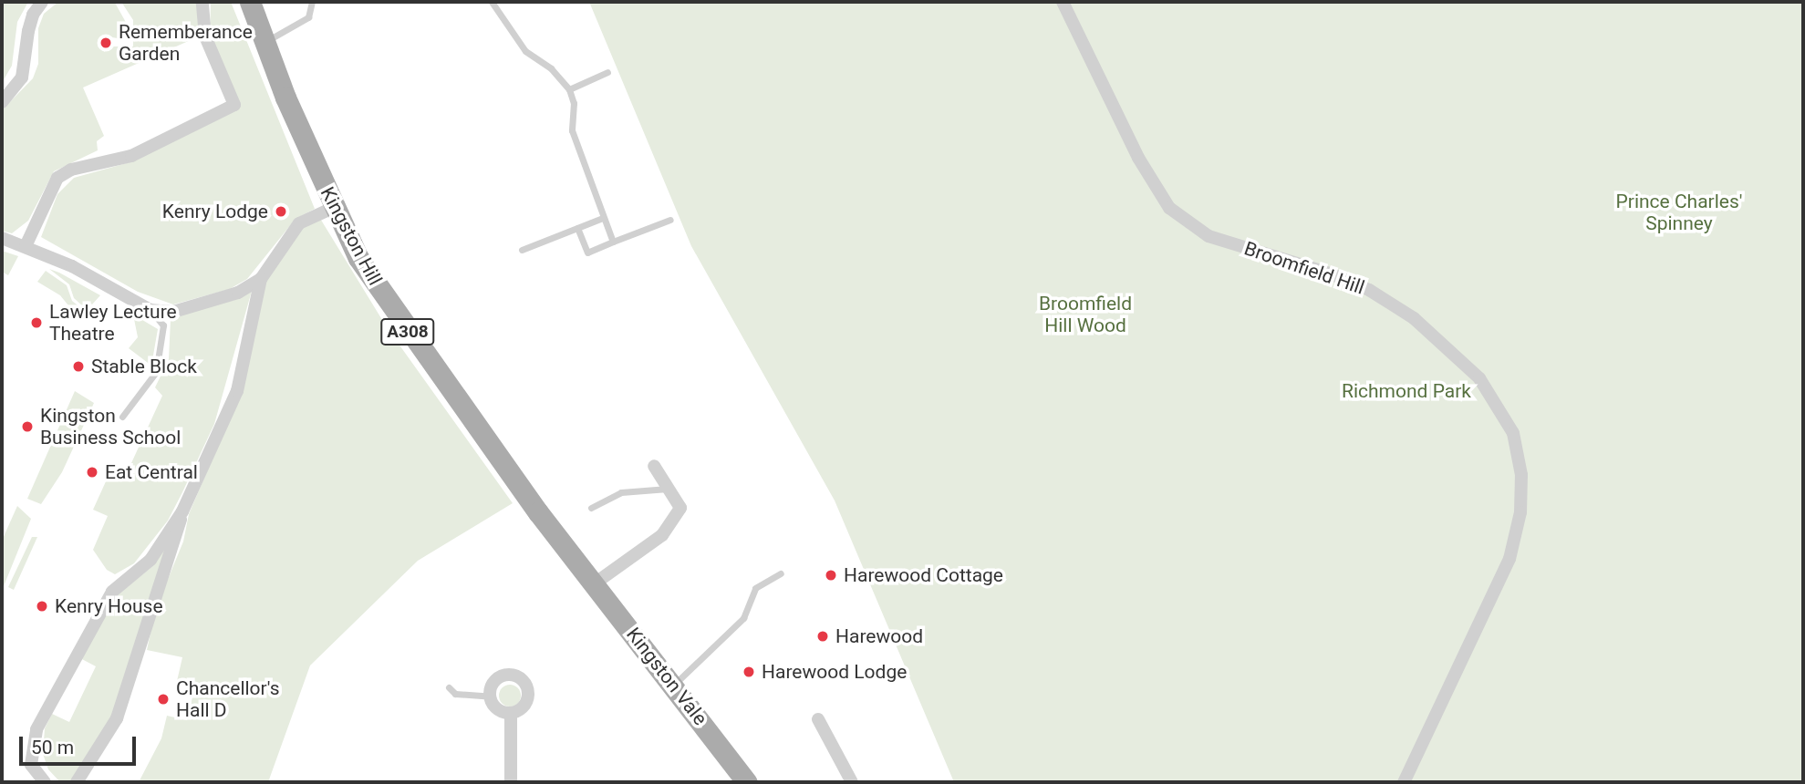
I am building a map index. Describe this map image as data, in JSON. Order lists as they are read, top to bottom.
{
  "streets": {
    "main road": ["Kingston Hill", "A308", "Kingston Vale"],
    "street": ["Broomfield Hill"]
  },
  "crossings": [
    ["Kingston Hill", "Kingston Vale"]
  ],
  "parks": ["Prince Charles' Spinney", "Broomfield Hill Wood", "Richmond Park"],
  "places": [
    "Rememberance Garden",
    "Kenry Lodge",
    "Lawley Lecture Theatre",
    "Stable Block",
    "Kingston Business School",
    "Eat Central",
    "Harewood Cottage",
    "Kenry House",
    "Harewood",
    "Harewood Lodge",
    "Chancellor's Hall D"
  ],
  "scale_bar": "50 m"
}
